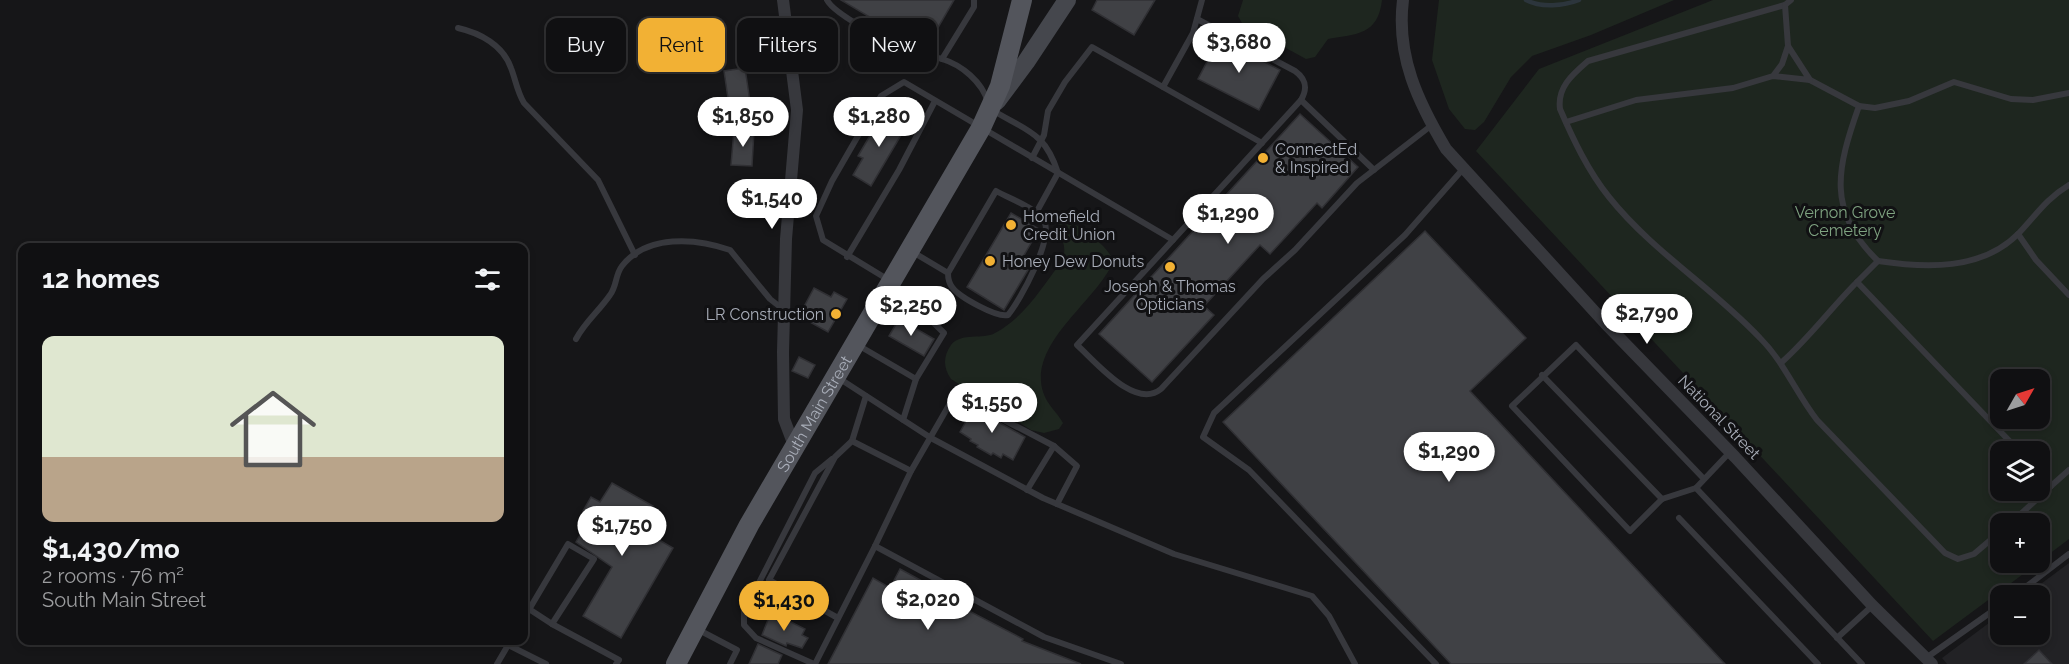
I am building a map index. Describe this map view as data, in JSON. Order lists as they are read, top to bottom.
{
  "streets": {
    "main road": ["South Main Street"],
    "street": ["National Street"]
  },
  "parks": ["Vernon Grove Cemetery"],
  "places": [
    "ConnectEd & Inspired",
    "Homefield Credit Union",
    "Honey Dew Donuts",
    "Joseph & Thomas Opticians",
    "LR Construction"
  ],
  "north": "top right",
  "page": {
    "chip": [
      "Buy",
      "Rent",
      "Filters",
      "New"
    ],
    "price": [
      "$3,680",
      "$1,850",
      "$1,280",
      "$1,540",
      "$1,290",
      "$2,250",
      "$2,790",
      "$1,550",
      "$1,290",
      "$1,750",
      "$2,020",
      "$1,430"
    ],
    "heading": "12 homes",
    "list": [
      {
        "name": "$1,430/mo",
        "note": "2 rooms · 76 m² · South Main Street"
      }
    ],
    "map_buttons": ["+", "−"]
  }
}
